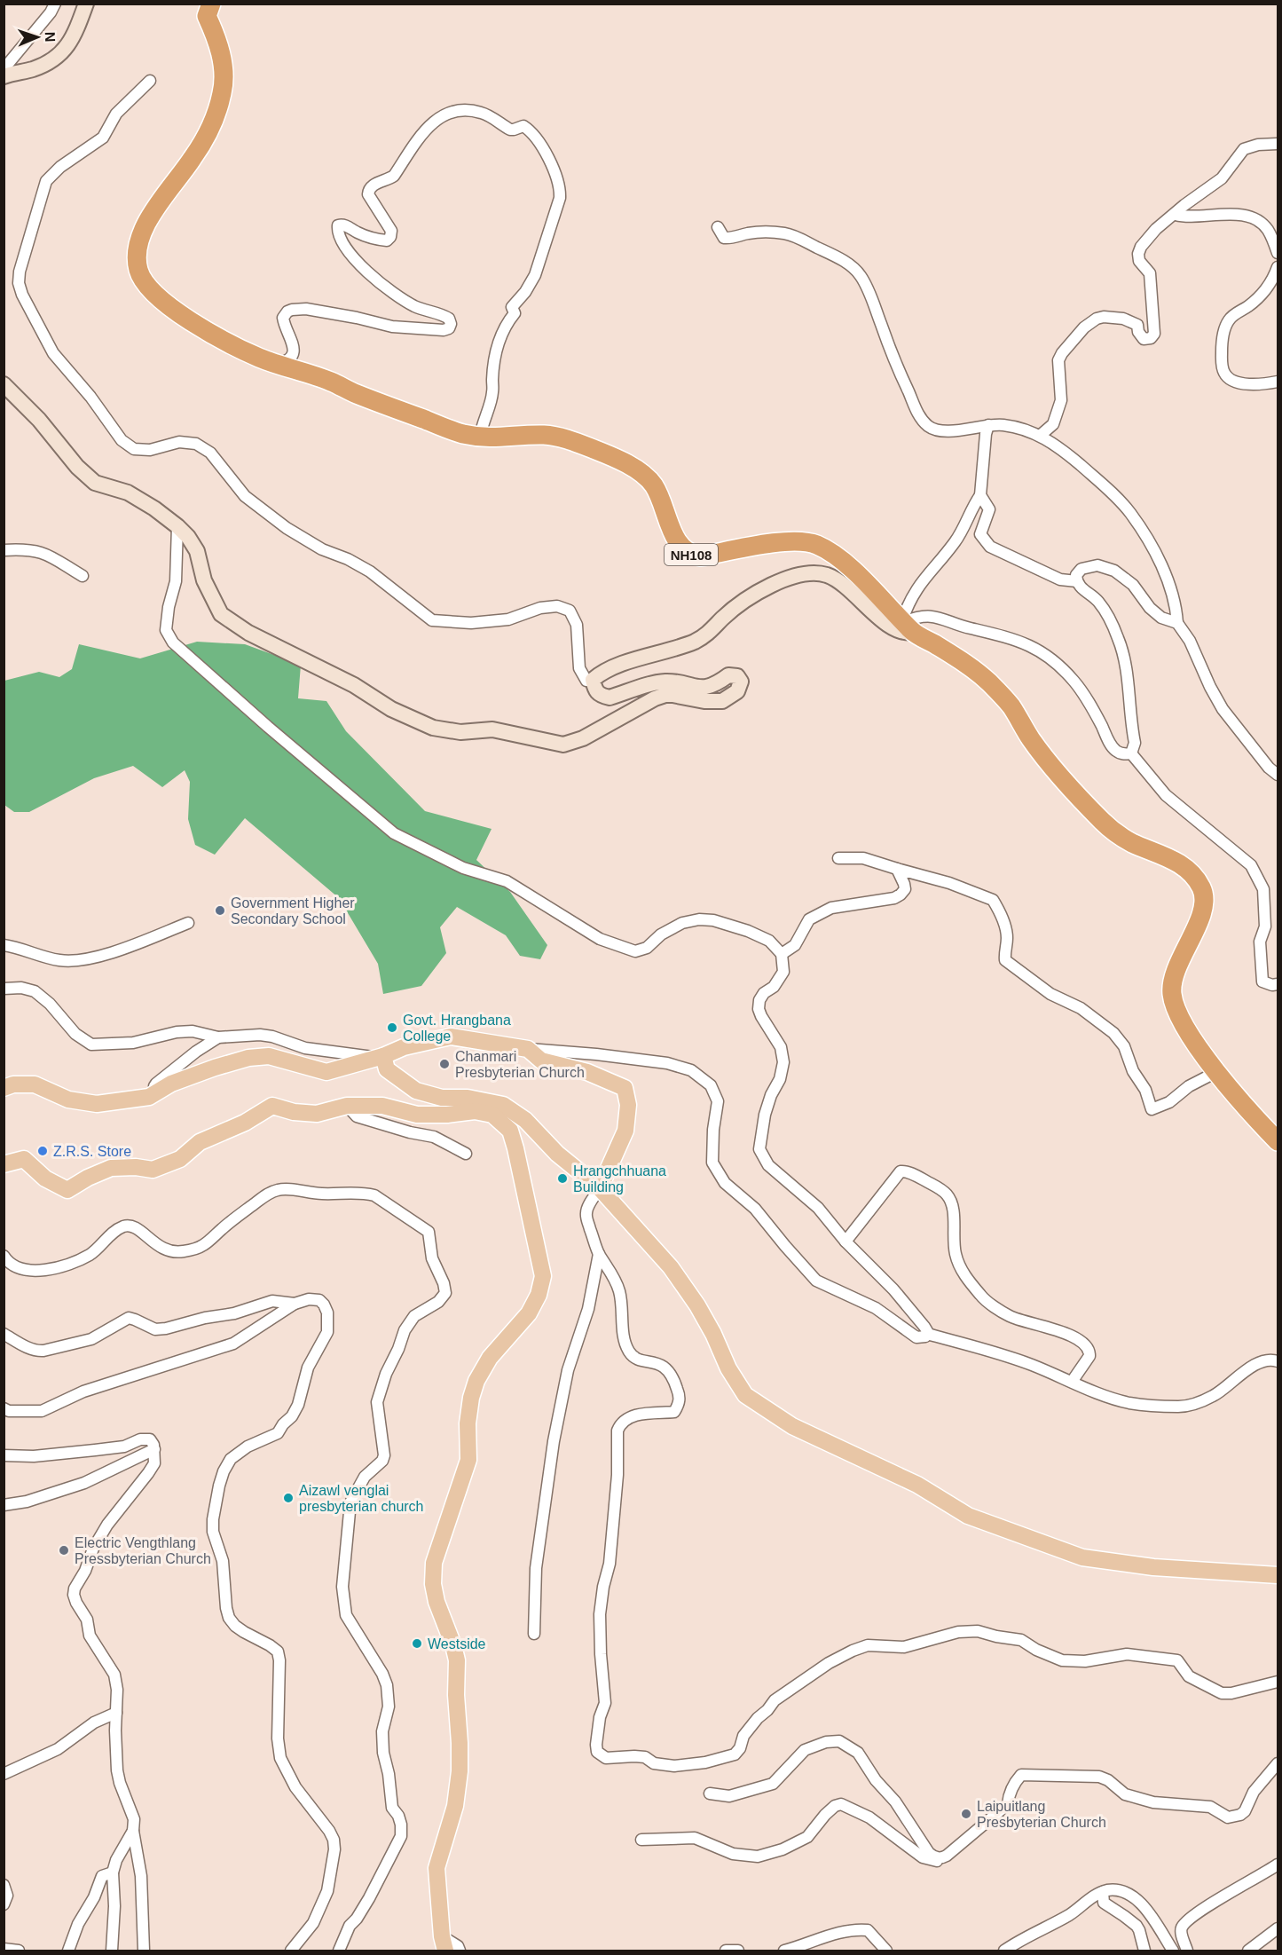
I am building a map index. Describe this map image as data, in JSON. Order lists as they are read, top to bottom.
{
  "streets": {
    "highway": ["NH108"]
  },
  "places": [
    "Government Higher Secondary School",
    "Govt. Hrangbana College",
    "Chanmari Presbyterian Church",
    "Z.R.S. Store",
    "Hrangchhuana Building",
    "Aizawl venglai presbyterian church",
    "Electric Vengthlang Pressbyterian Church",
    "Westside",
    "Laipuitlang Presbyterian Church"
  ],
  "north": "right"
}
